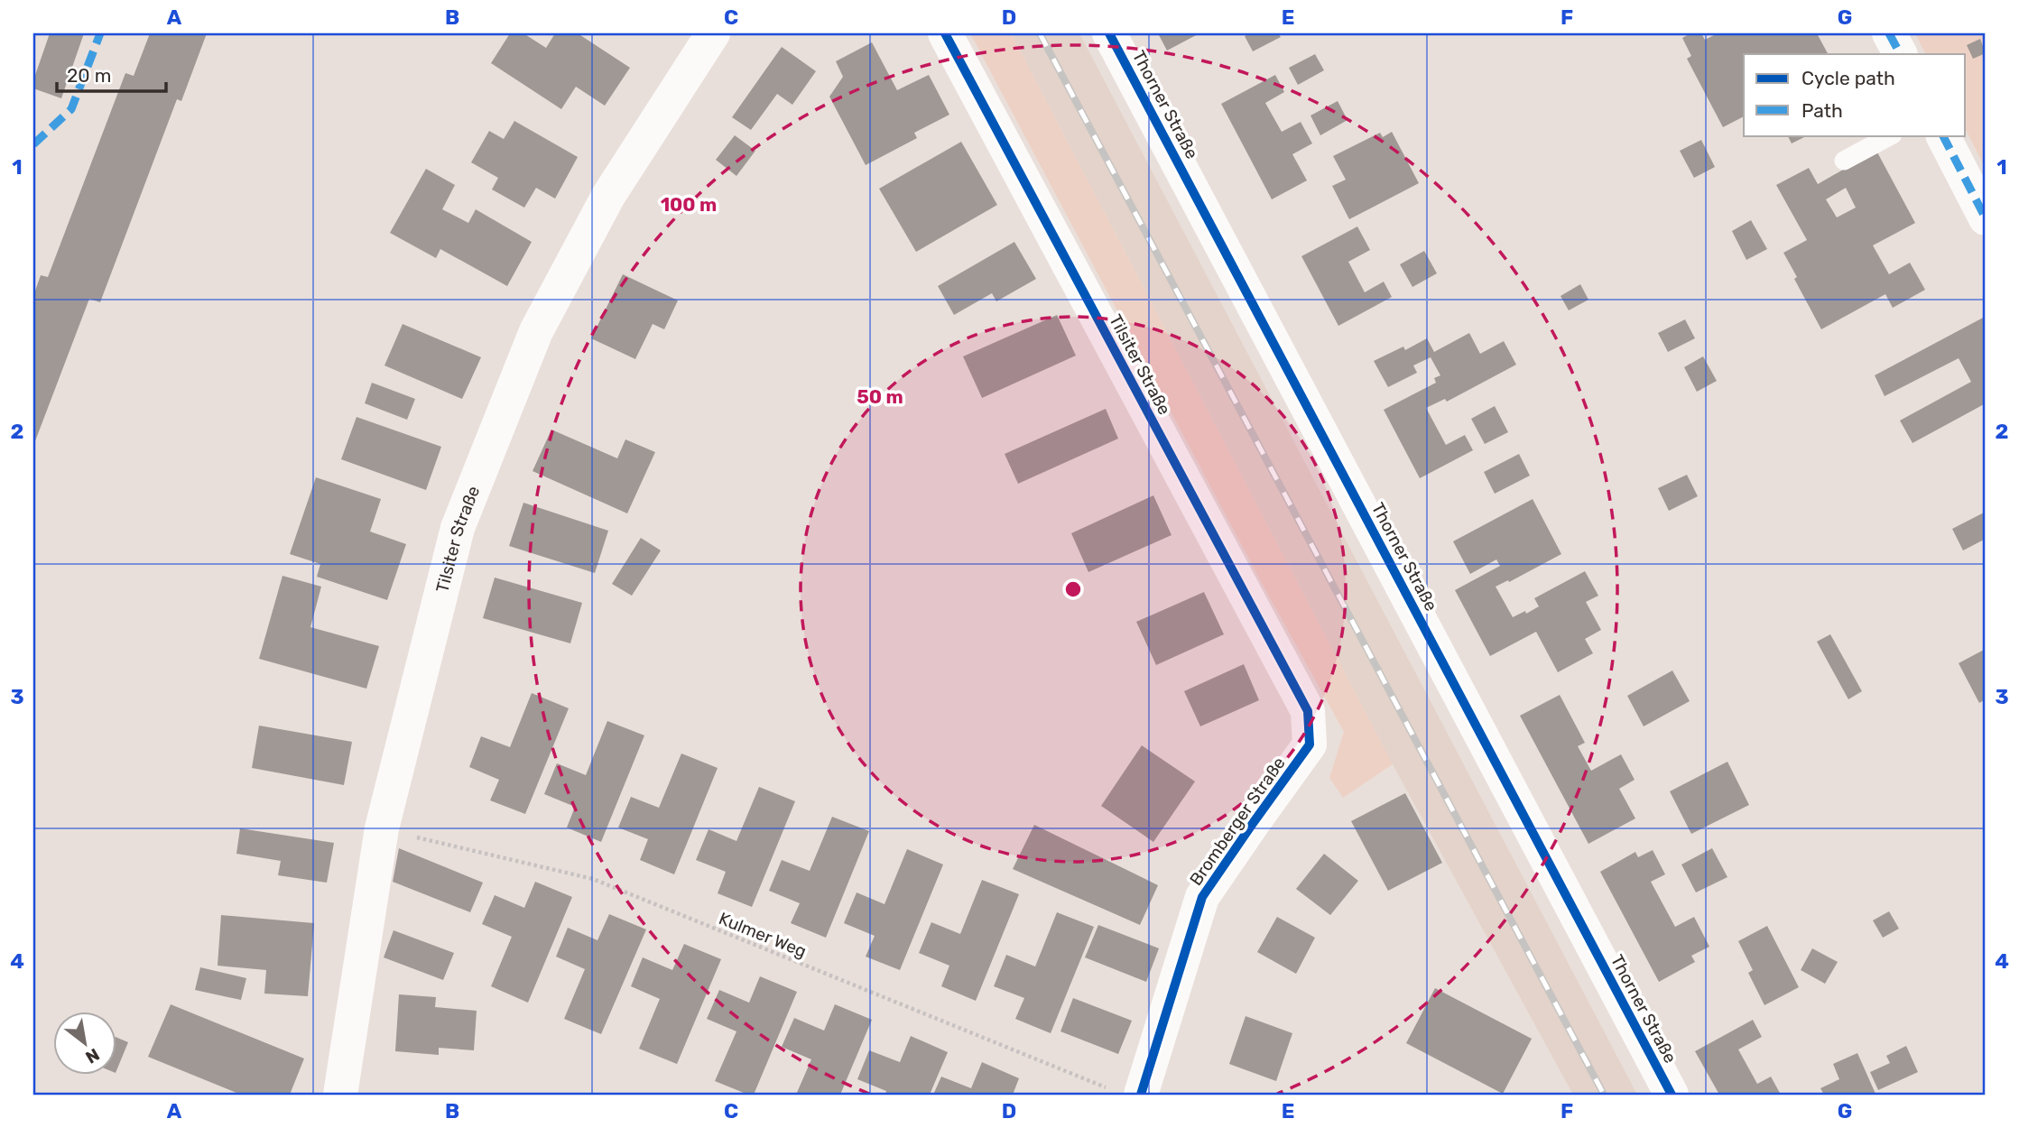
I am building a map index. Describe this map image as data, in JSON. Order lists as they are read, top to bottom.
{
  "streets": {
    "street": ["Thorner Straße", "Tilsiter Straße", "Bromberger Straße"],
    "path": ["Kulmer Weg"]
  },
  "crossings": [
    ["Tilsiter Straße", "Bromberger Straße"],
    ["Tilsiter Straße", "Kulmer Weg"],
    ["Bromberger Straße", "Kulmer Weg"]
  ],
  "legend": ["Cycle path", "Path"],
  "scale_bar": "20 m",
  "north": "bottom right",
  "grid": {
    "columns": [
      "A",
      "B",
      "C",
      "D",
      "E",
      "F",
      "G"
    ],
    "rows": [
      "1",
      "2",
      "3",
      "4"
    ]
  },
  "rings": ["100 m", "50 m"]
}
